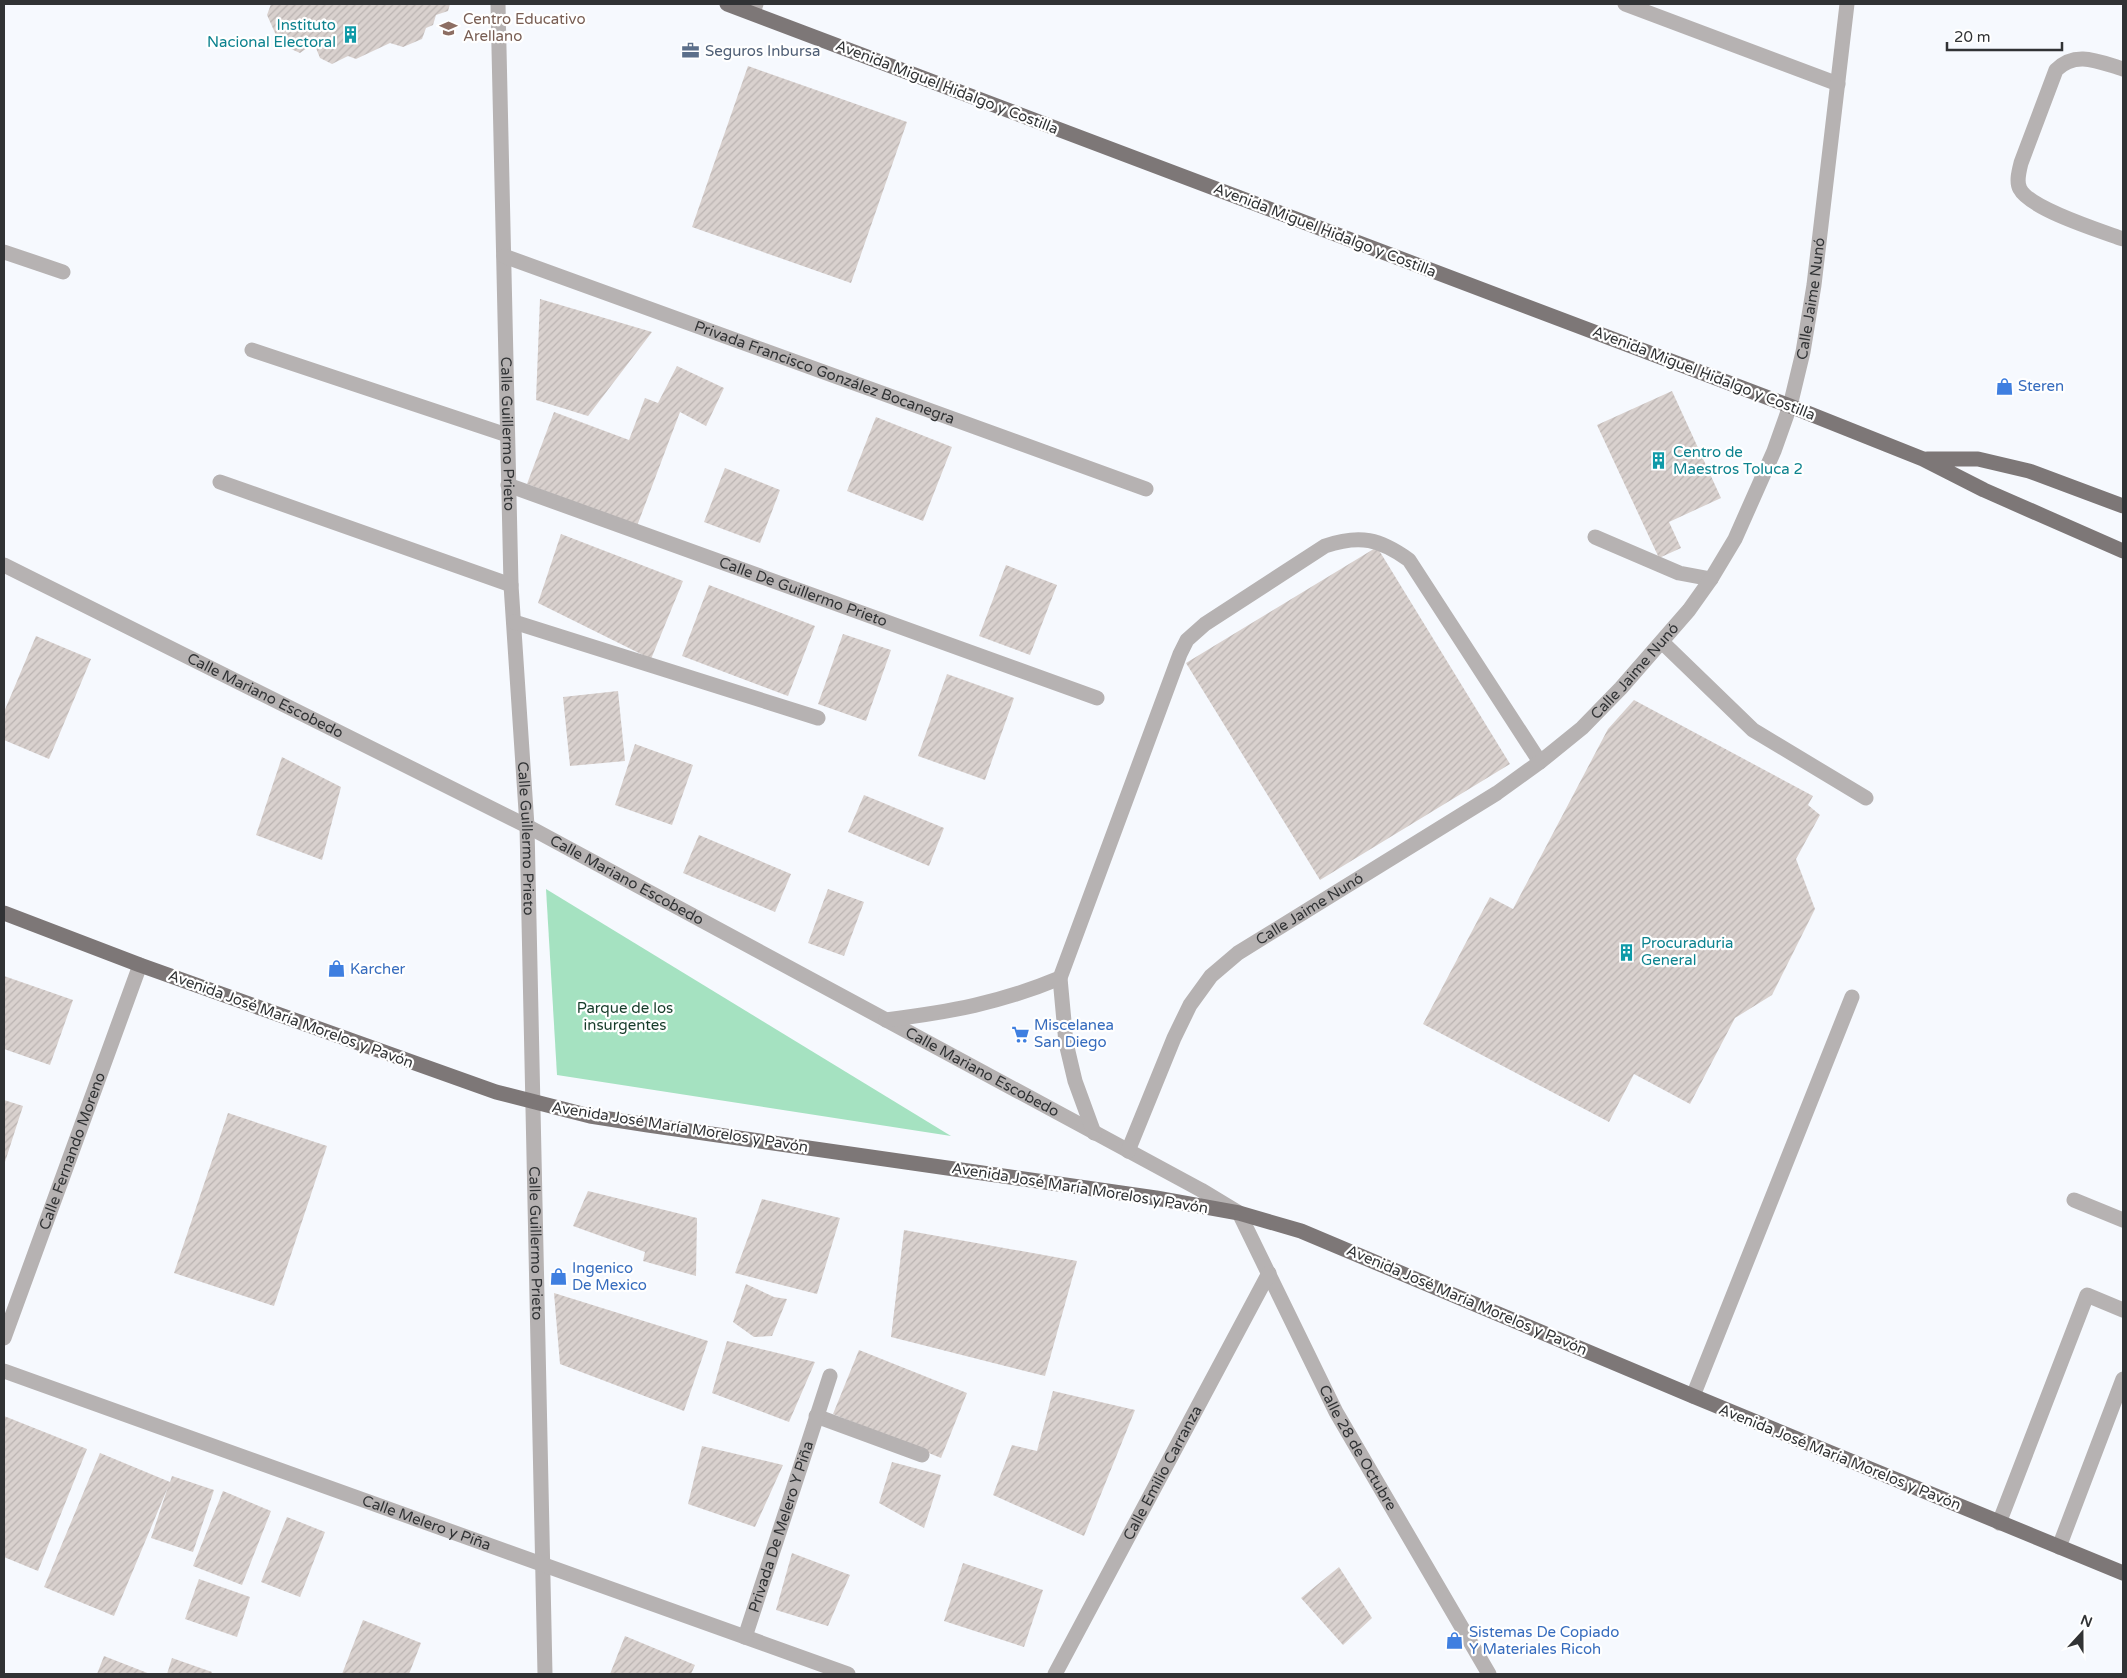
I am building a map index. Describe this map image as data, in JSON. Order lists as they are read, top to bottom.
{
  "streets": {
    "main road": ["Avenida Miguel Hidalgo y Costilla", "Avenida José María Morelos y Pavón"],
    "street": [
      "Calle Jaime Nunó",
      "Privada Francisco González Bocanegra",
      "Calle Guillermo Prieto",
      "Calle De Guillermo Prieto",
      "Calle Mariano Escobedo",
      "Calle Fernando Moreno",
      "Calle 28 de Octubre",
      "Calle Emilio Carranza",
      "Calle Melero y Piña",
      "Privada De Melero Y Piña"
    ]
  },
  "crossings": [
    ["Avenida Miguel Hidalgo y Costilla", "Calle Jaime Nunó"],
    ["Calle Jaime Nunó", "Calle Mariano Escobedo"],
    ["Privada Francisco González Bocanegra", "Calle Guillermo Prieto"],
    ["Calle Guillermo Prieto", "Calle De Guillermo Prieto"],
    ["Calle Guillermo Prieto", "Calle Mariano Escobedo"],
    ["Calle Guillermo Prieto", "Avenida José María Morelos y Pavón"],
    ["Calle Guillermo Prieto", "Calle Melero y Piña"],
    ["Calle Mariano Escobedo", "Avenida José María Morelos y Pavón"],
    ["Calle Mariano Escobedo", "Calle 28 de Octubre"],
    ["Avenida José María Morelos y Pavón", "Calle Fernando Moreno"],
    ["Avenida José María Morelos y Pavón", "Calle 28 de Octubre"],
    ["Calle 28 de Octubre", "Calle Emilio Carranza"],
    ["Calle Melero y Piña", "Privada De Melero Y Piña"]
  ],
  "parks": ["Parque de los insurgentes"],
  "places": {
    "school or university": ["Centro Educativo Arellano"],
    "building": ["Instituto Nacional Electoral", "Centro de Maestros Toluca 2", "Procuraduria General"],
    "office": ["Seguros Inbursa"],
    "shop": [
      "Steren",
      "Karcher",
      "Ingenico De Mexico",
      "Sistemas De Copiado Y Materiales Ricoh"
    ],
    "supermarket": ["Miscelanea San Diego"]
  },
  "scale_bar": "20 m",
  "north": "top"
}
